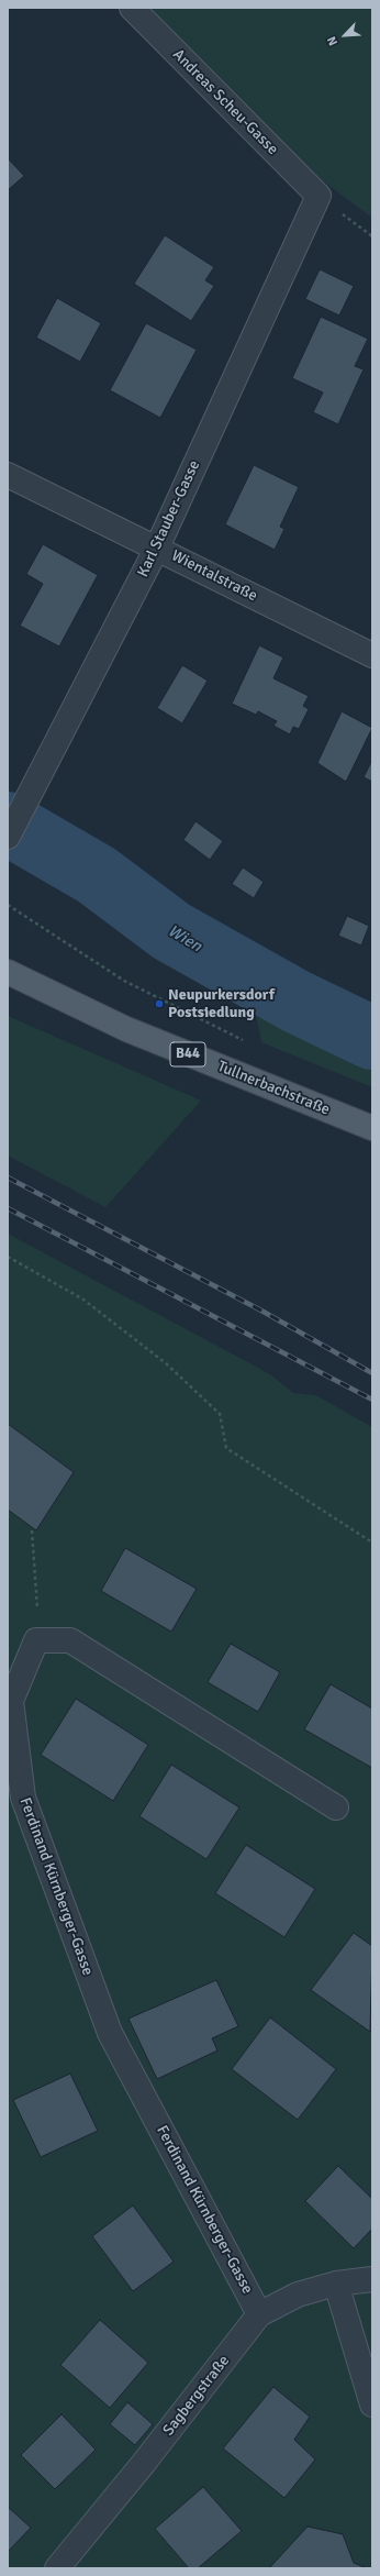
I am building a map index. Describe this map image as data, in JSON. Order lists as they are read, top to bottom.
{
  "streets": {
    "main road": ["B44", "Tullnerbachstraße"],
    "street": [
      "Andreas Scheu-Gasse",
      "Karl Stauber-Gasse",
      "Wientalstraße",
      "Ferdinand Kürnberger-Gasse",
      "Sagbergstraße"
    ]
  },
  "crossings": [
    ["Andreas Scheu-Gasse", "Karl Stauber-Gasse"],
    ["Karl Stauber-Gasse", "Wientalstraße"],
    ["Ferdinand Kürnberger-Gasse", "Sagbergstraße"]
  ],
  "water": ["Wien"],
  "places": ["Neupurkersdorf Postsiedlung"],
  "north": "bottom left"
}
